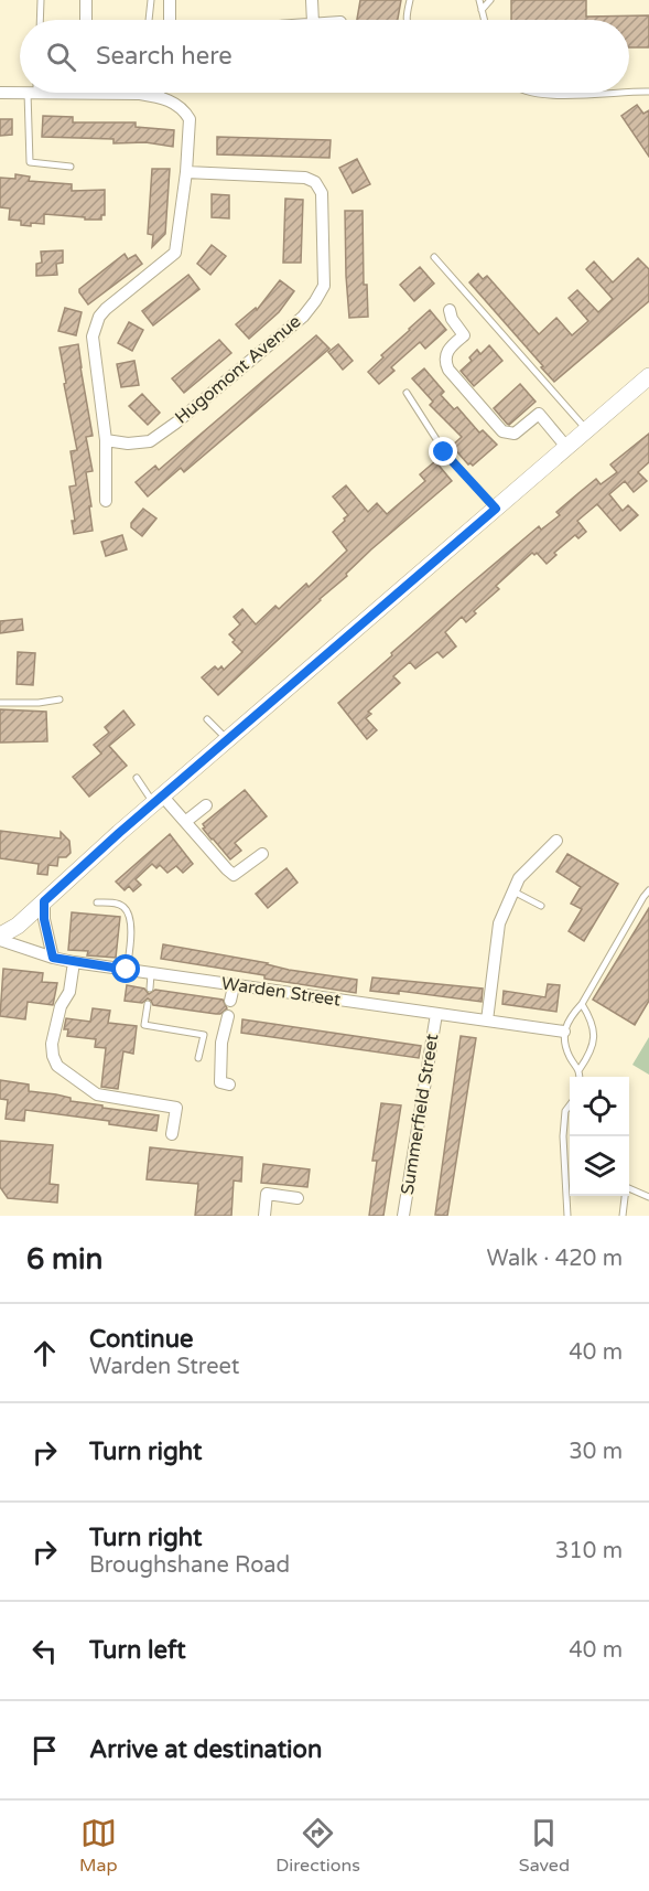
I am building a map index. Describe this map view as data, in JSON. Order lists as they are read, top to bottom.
{
  "streets": {
    "street": ["Hugomont Avenue", "Warden Street", "Summerfield Street"]
  },
  "crossings": [
    ["Warden Street", "Summerfield Street"]
  ],
  "page": {
    "search": "Search here",
    "heading": ["6 min", "Walk · 420 m"],
    "list": [
      ["Continue", "Warden Street", "40 m"],
      ["Turn right", "30 m"],
      ["Turn right", "Broughshane Road", "310 m"],
      ["Turn left", "40 m"],
      "Arrive at destination"
    ],
    "nav": ["Map", "Directions", "Saved"]
  }
}
